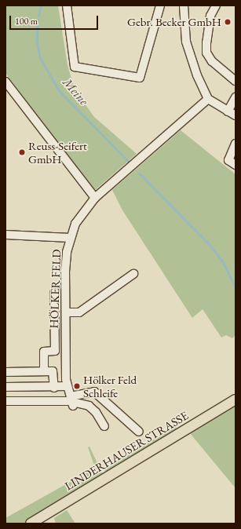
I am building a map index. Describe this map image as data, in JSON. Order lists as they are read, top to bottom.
{
  "streets": {
    "main road": ["LINDERHAUSER STRASSE"],
    "street": ["HÖLKER FELD"]
  },
  "water": ["Meine"],
  "places": ["Gebr. Becker GmbH", "Reuss-Seifert GmbH", "Hölker Feld Schleife"],
  "scale_bar": "100 m"
}
